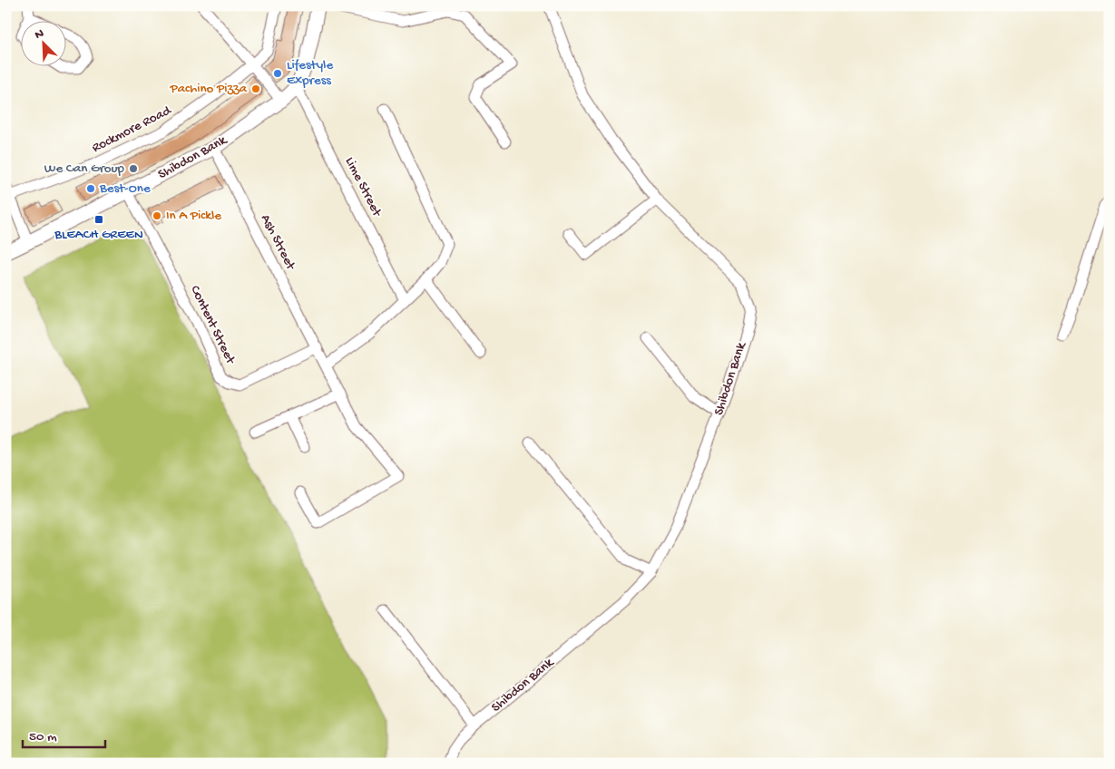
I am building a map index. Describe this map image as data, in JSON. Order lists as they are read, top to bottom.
{
  "streets": {
    "street": [
      "Rockmore Road",
      "Shibdon Bank",
      "Lime Street",
      "Ash Street",
      "Content Street"
    ]
  },
  "crossings": [
    ["Shibdon Bank", "Lime Street"],
    ["Shibdon Bank", "Ash Street"],
    ["Shibdon Bank", "Content Street"],
    ["Ash Street", "Content Street"]
  ],
  "places": {
    "other": [
      "Lifestyle Express",
      "Pachino Pizza",
      "We Can Group",
      "Best-One",
      "In A Pickle"
    ],
    "transit": ["BLEACH GREEN"]
  },
  "scale_bar": "50 m",
  "north": "top left"
}
